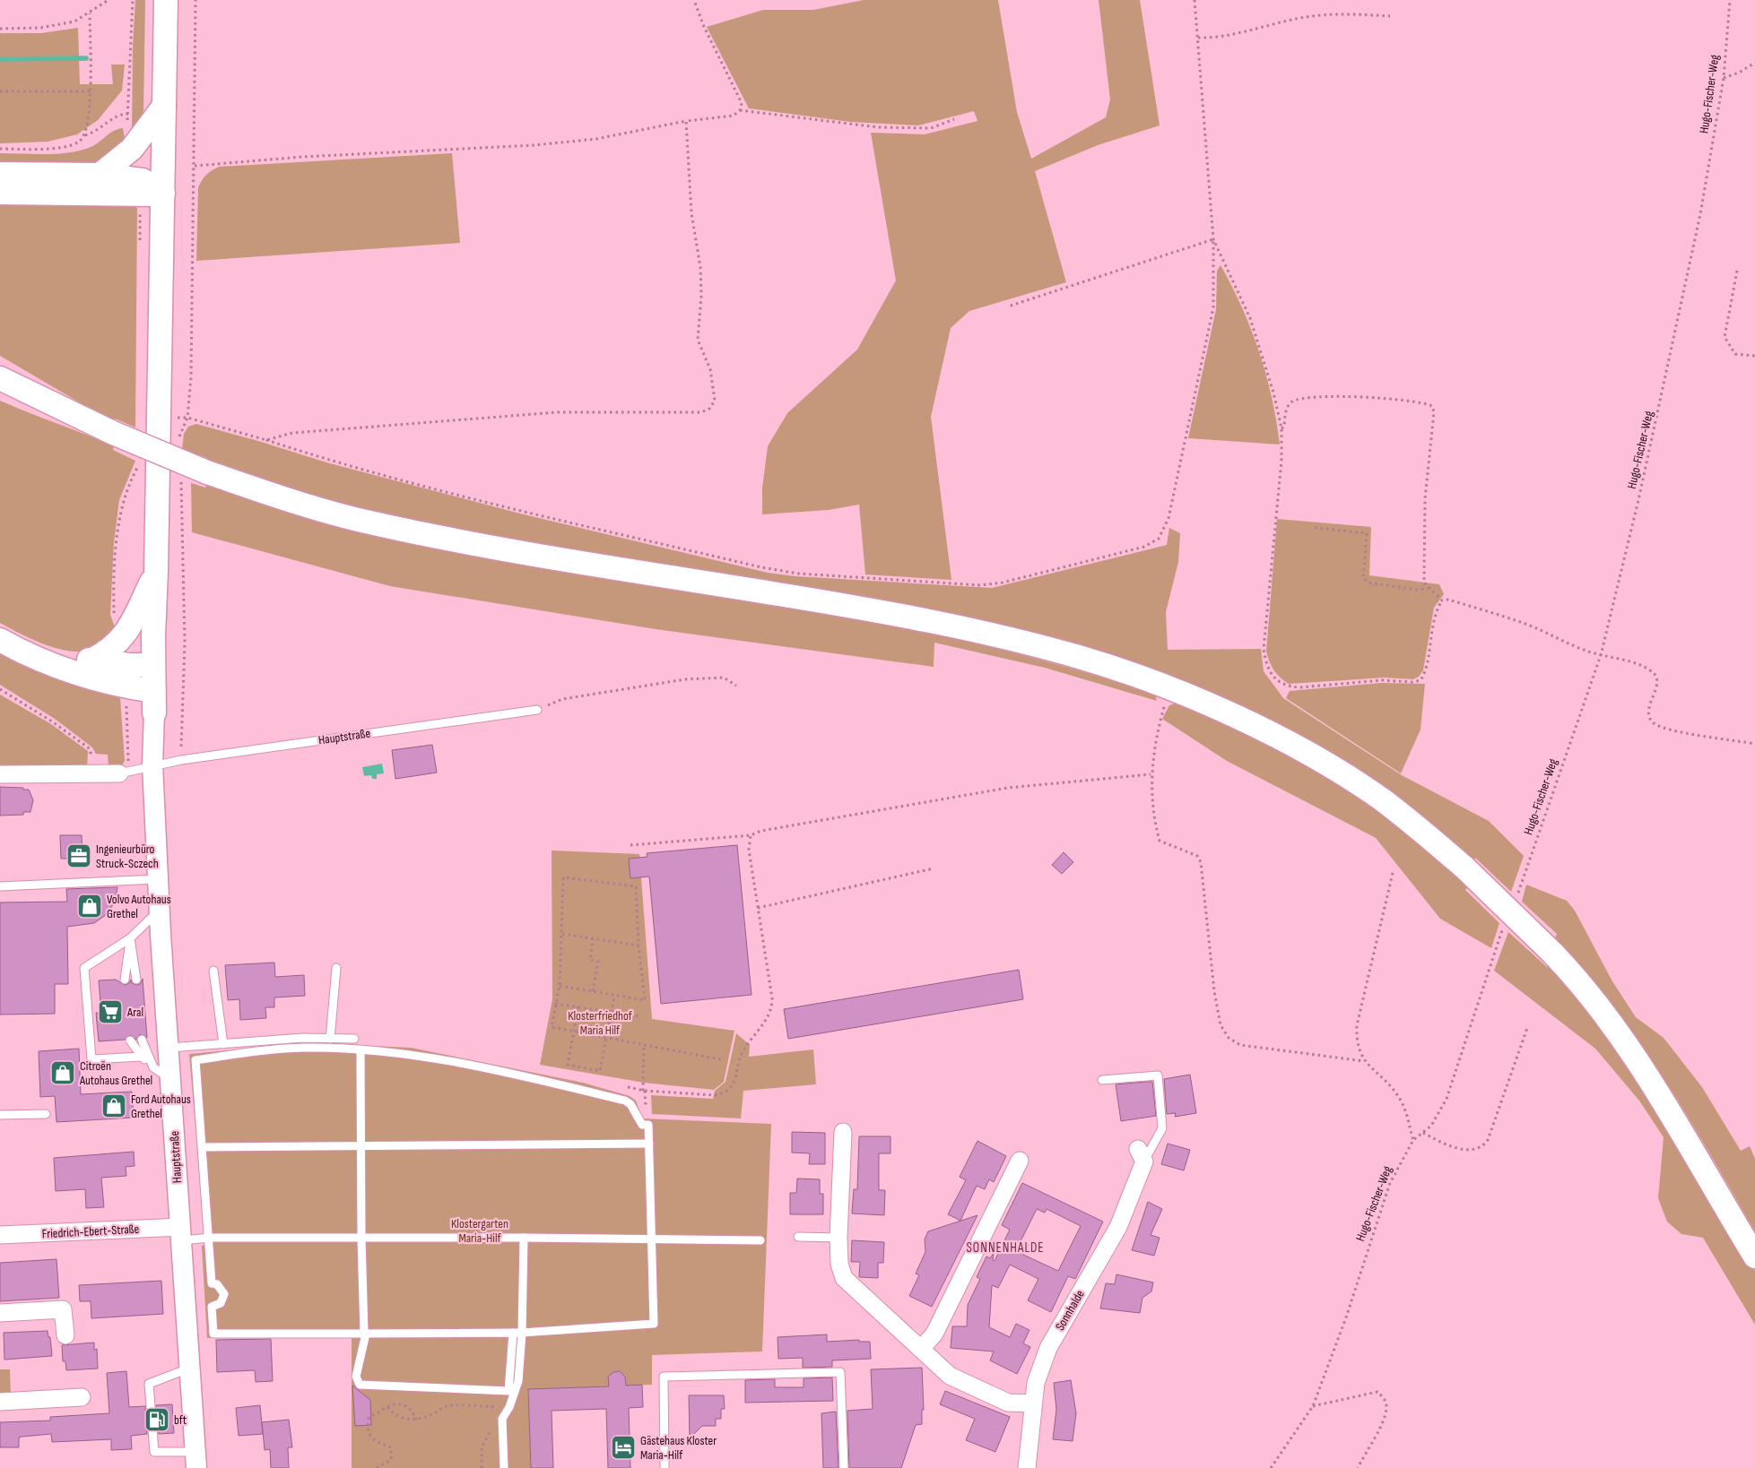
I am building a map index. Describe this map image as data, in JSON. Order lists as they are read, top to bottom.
{
  "streets": {
    "street": ["Hauptstraße", "Friedrich-Ebert-Straße", "Sonnhalde"],
    "path": ["Hugo-Fischer-Weg"]
  },
  "crossings": [
    ["Hauptstraße", "Friedrich-Ebert-Straße"]
  ],
  "districts": ["SONNENHALDE"],
  "parks": ["Klosterfriedhof Maria Hilf", "Klostergarten Maria-Hilf"],
  "places": {
    "office": ["Ingenieurbüro Struck-Sczech"],
    "shop": ["Volvo Autohaus Grethel", "Citroën Autohaus Grethel", "Ford Autohaus Grethel"],
    "supermarket": ["Aral"],
    "fuel station": ["bft"],
    "hotel": ["Gästehaus Kloster Maria-Hilf"]
  }
}
